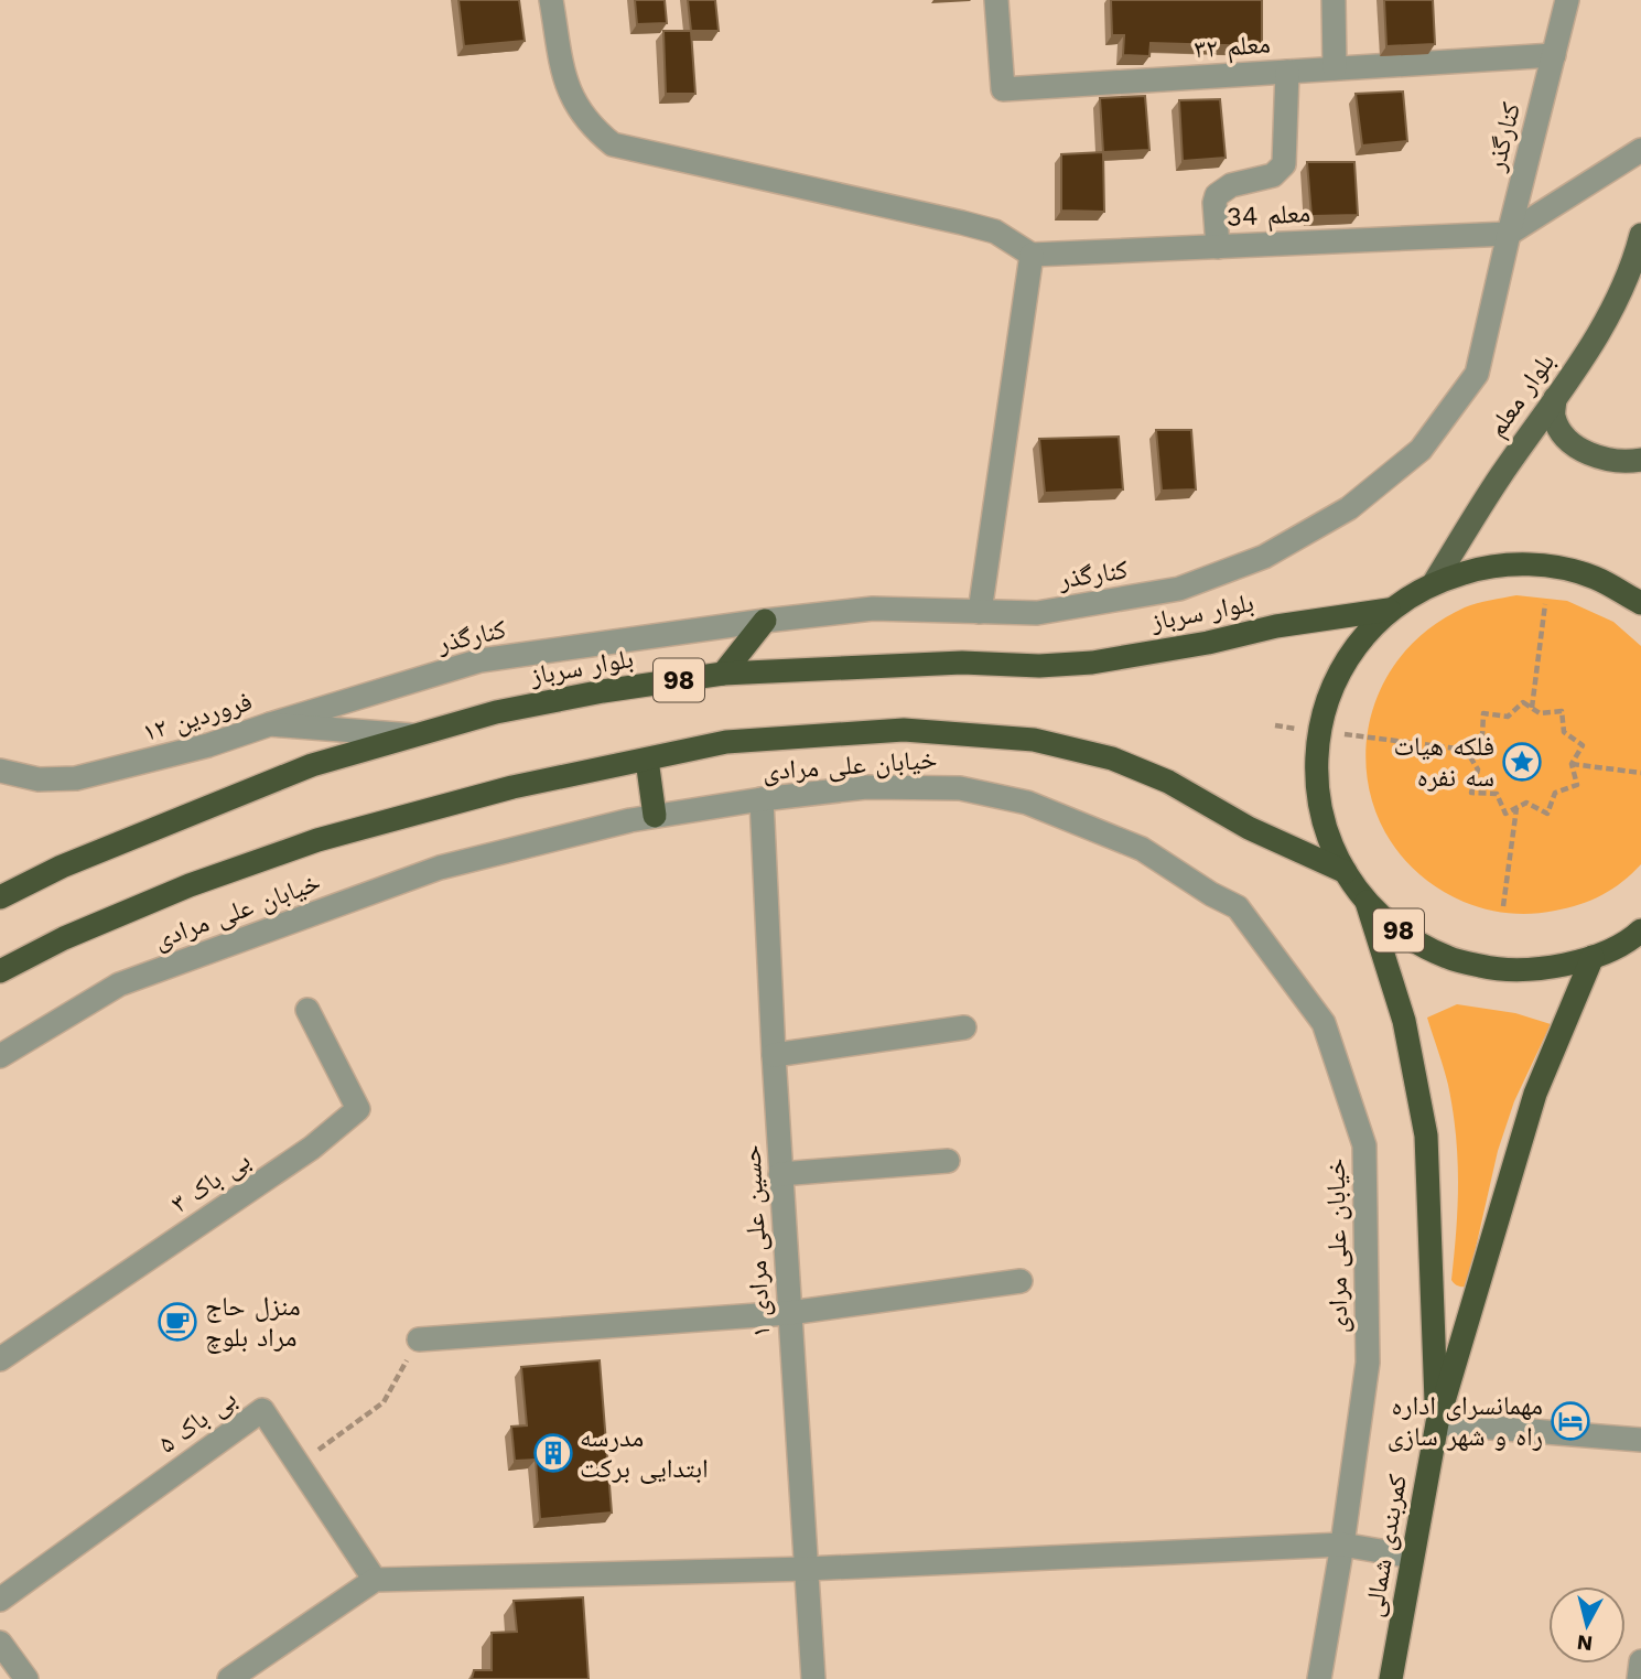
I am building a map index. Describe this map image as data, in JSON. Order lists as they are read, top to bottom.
{
  "streets": {
    "highway": ["بلوار سرباز", "98", "کمربندی شمالی"],
    "main road": ["بلوار معلم"],
    "street": [
      "معلم ۳۲",
      "کنارگذر",
      "معلم 34",
      "۱۲ فروردین",
      "خیابان علی مرادی",
      "بی باک ۳",
      "حسین علی مرادی ۱",
      "بی باک ۵"
    ]
  },
  "crossings": [
    ["معلم ۳۲", "کنارگذر"],
    ["کنارگذر", "معلم 34"],
    ["کنارگذر", "۱۲ فروردین"],
    ["بلوار معلم", "98"],
    ["بلوار سرباز", "98"],
    ["بلوار سرباز", "۱۲ فروردین"],
    ["خیابان علی مرادی", "حسین علی مرادی ۱"]
  ],
  "places": {
    "place": ["فلکه هیات سه نفره"],
    "cafe": ["منزل حاج مراد بلوچ"],
    "hotel": ["مهمانسراى اداره راه و شهر سازى"],
    "building": ["مدرسه ابتدایی برکت"]
  },
  "north": "bottom"
}
